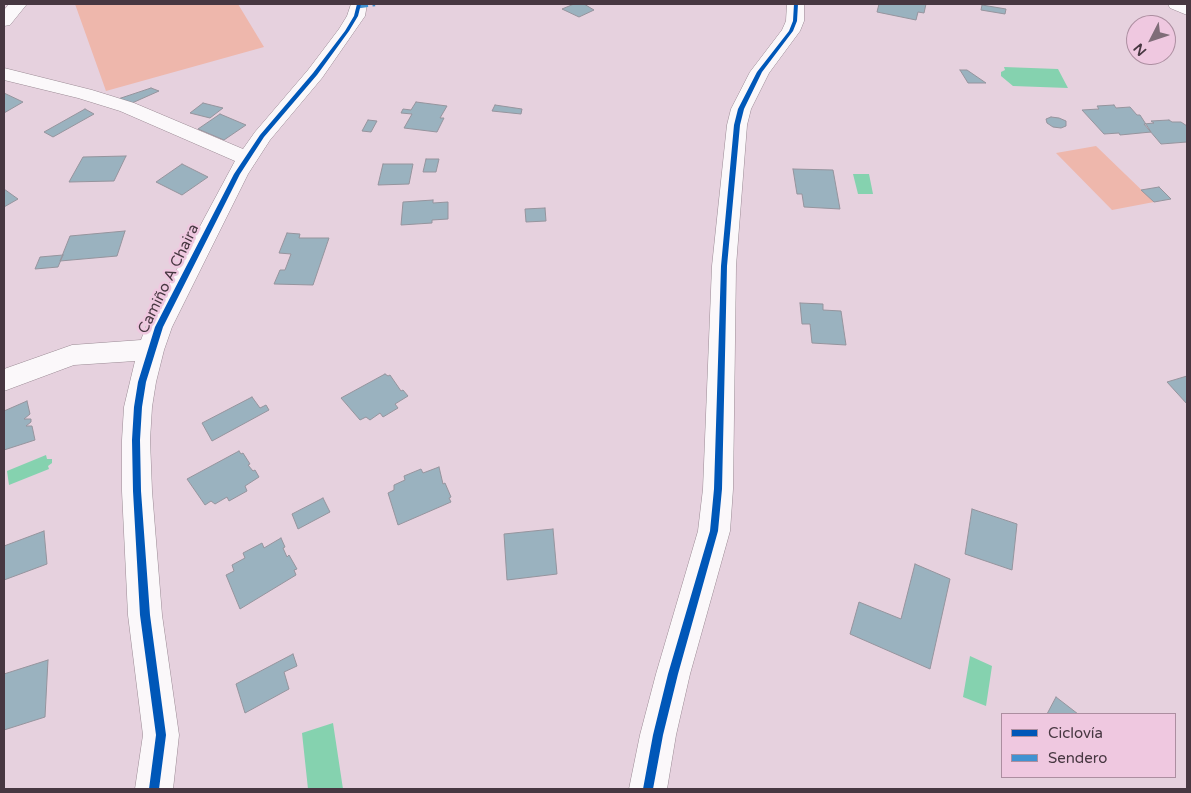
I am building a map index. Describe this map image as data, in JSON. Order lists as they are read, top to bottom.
{
  "streets": {
    "street": ["Camiño A Chaira"]
  },
  "legend": ["Ciclovía", "Sendero"],
  "north": "bottom left"
}
